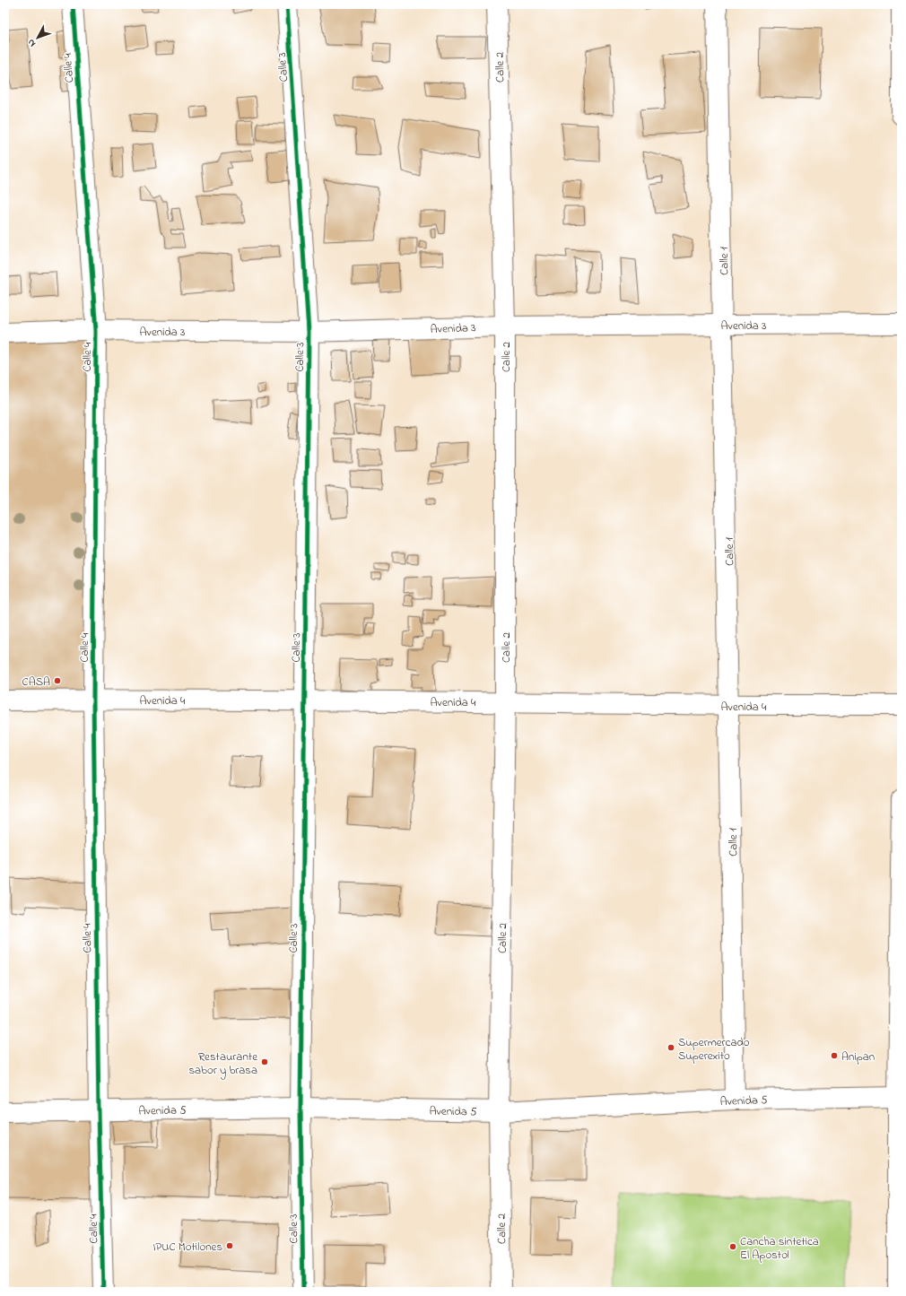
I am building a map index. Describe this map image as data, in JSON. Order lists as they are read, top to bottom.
{
  "streets": {
    "street": [
      "Calle 3",
      "Calle 2",
      "Calle 4",
      "Calle 1",
      "Avenida 3",
      "Avenida 4",
      "Avenida 5"
    ]
  },
  "crossings": [
    ["Calle 3", "Avenida 3"],
    ["Calle 3", "Avenida 4"],
    ["Calle 3", "Avenida 5"],
    ["Calle 2", "Avenida 3"],
    ["Calle 2", "Avenida 4"],
    ["Calle 2", "Avenida 5"],
    ["Calle 4", "Avenida 3"],
    ["Calle 4", "Avenida 4"],
    ["Calle 4", "Avenida 5"],
    ["Calle 1", "Avenida 3"],
    ["Calle 1", "Avenida 4"],
    ["Calle 1", "Avenida 5"]
  ],
  "places": [
    "CASA",
    "Supermercado Superexito",
    "Anipan",
    "Restaurante sabor y brasa",
    "IPUC Motilones",
    "Cancha sintetica El Apostol"
  ],
  "north": "bottom left"
}
